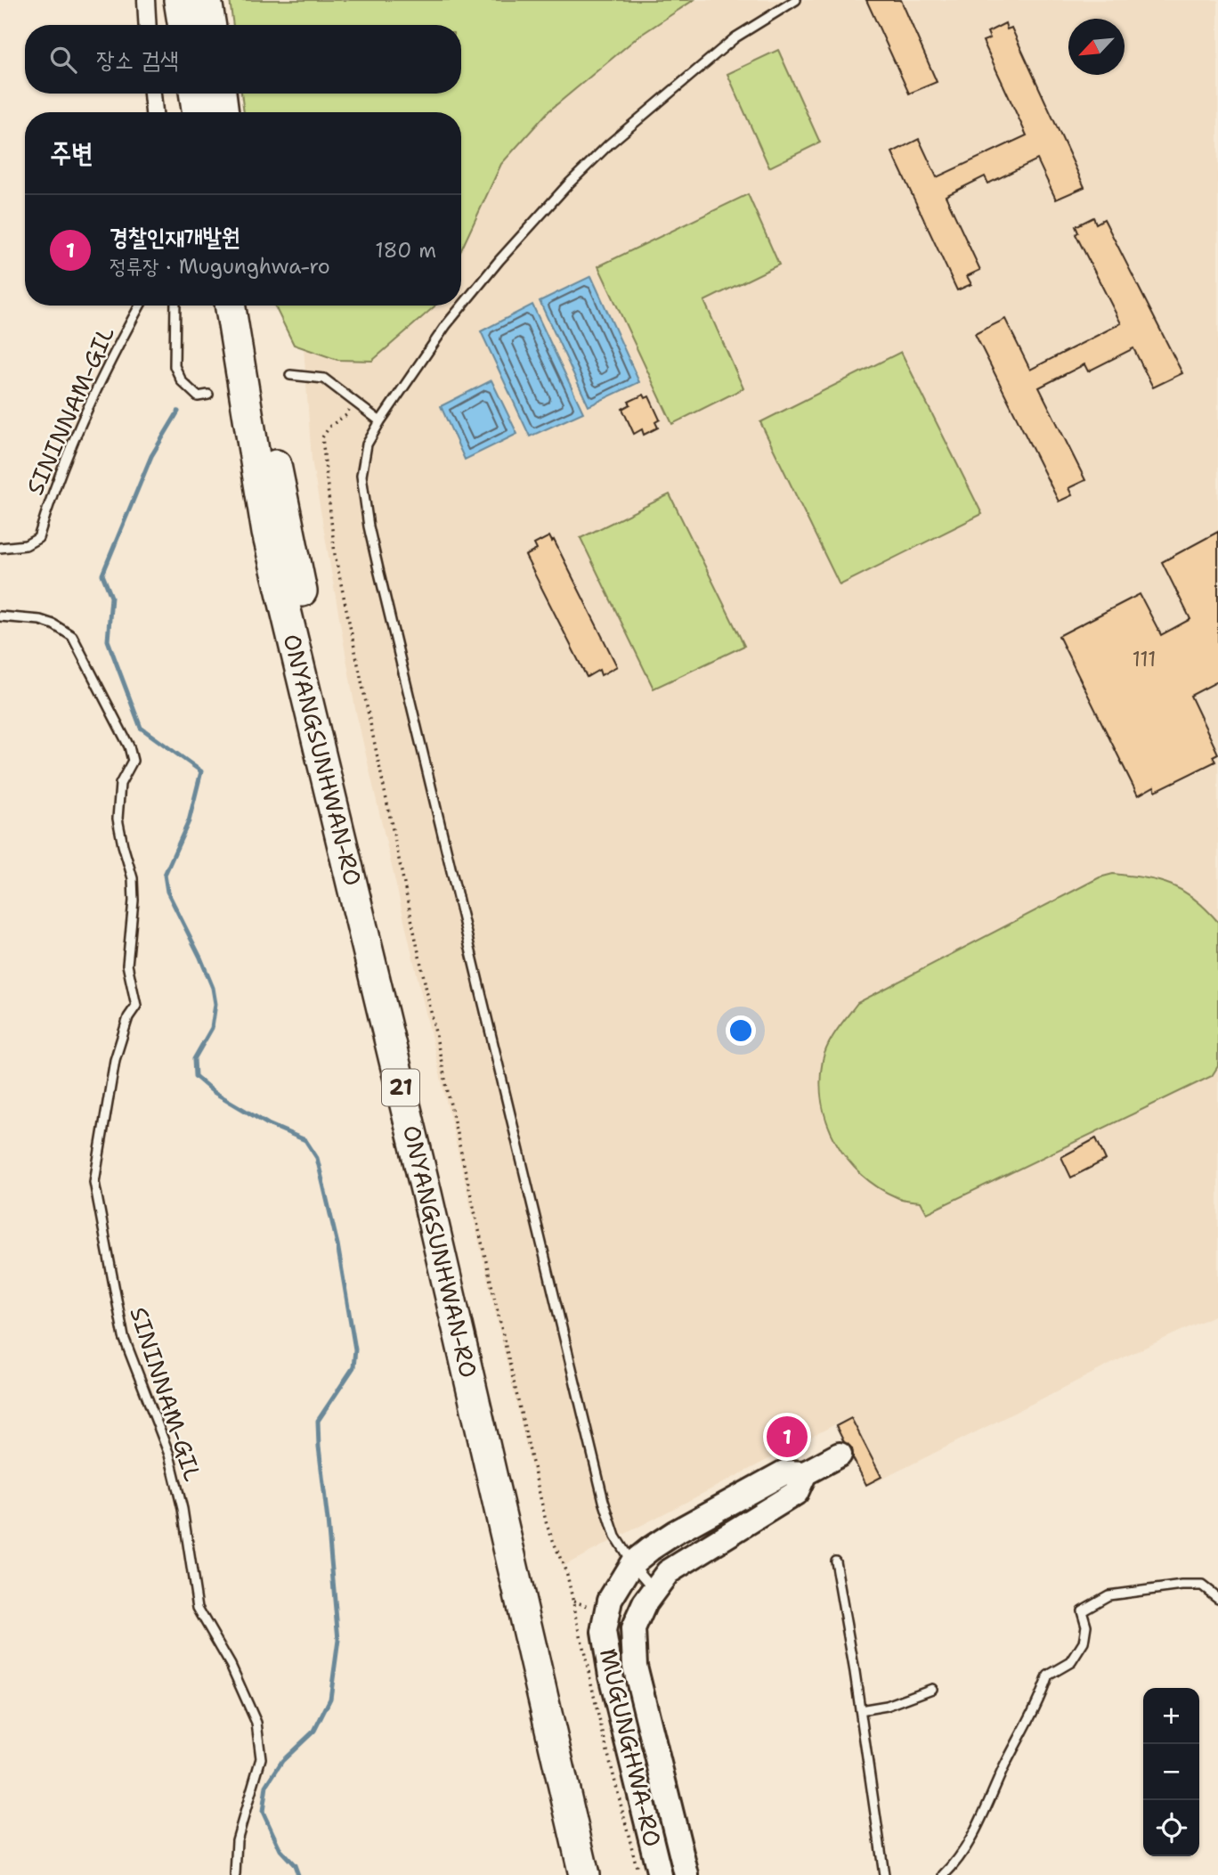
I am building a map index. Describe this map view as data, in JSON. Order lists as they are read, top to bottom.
{
  "streets": {
    "highway": ["ONYANGSUNHWAN-RO", "21"],
    "street": ["MUGUNGHWA-RO"],
    "lane": ["SININNAM-GIL"]
  },
  "house_numbers": ["111"],
  "north": "bottom left",
  "page": {
    "search": "장소 검색",
    "heading": "주변",
    "list": [
      {
        "mark": "1",
        "name": "경찰인재개발원",
        "note": "정류장 · Mugunghwa-ro",
        "value": "180 m"
      }
    ],
    "pins": "1",
    "map_buttons": ["+", "−"]
  }
}
